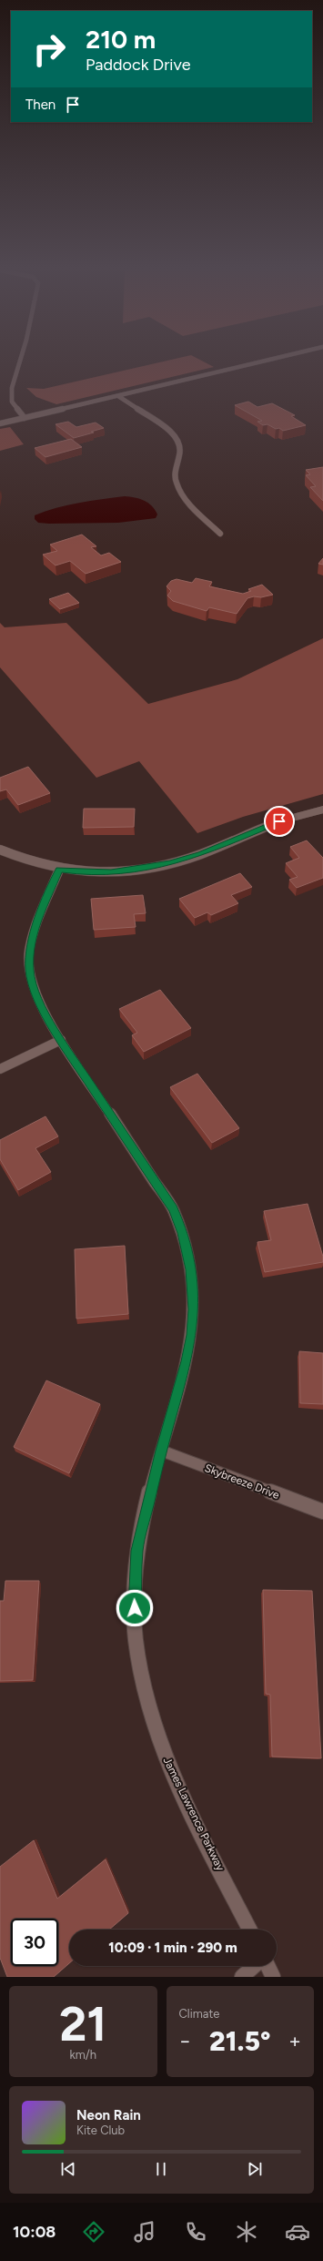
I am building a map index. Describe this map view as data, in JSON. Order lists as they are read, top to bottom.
{
  "streets": {
    "street": ["Skybreeze Drive", "James Lawrence Parkway"]
  },
  "crossings": [
    ["Skybreeze Drive", "James Lawrence Parkway"]
  ],
  "page": {
    "turn": ["210 m", "Paddock Drive"],
    "then": "Then",
    "limit": "30",
    "trip": "10:09 · 1 min · 290 m",
    "tile": [
      ["21", "km/h"],
      "Climate"
    ],
    "heat": ["−", "21.5°", "+"],
    "song": ["Neon Rain", "Kite Club"],
    "tabs": "10:08"
  }
}
